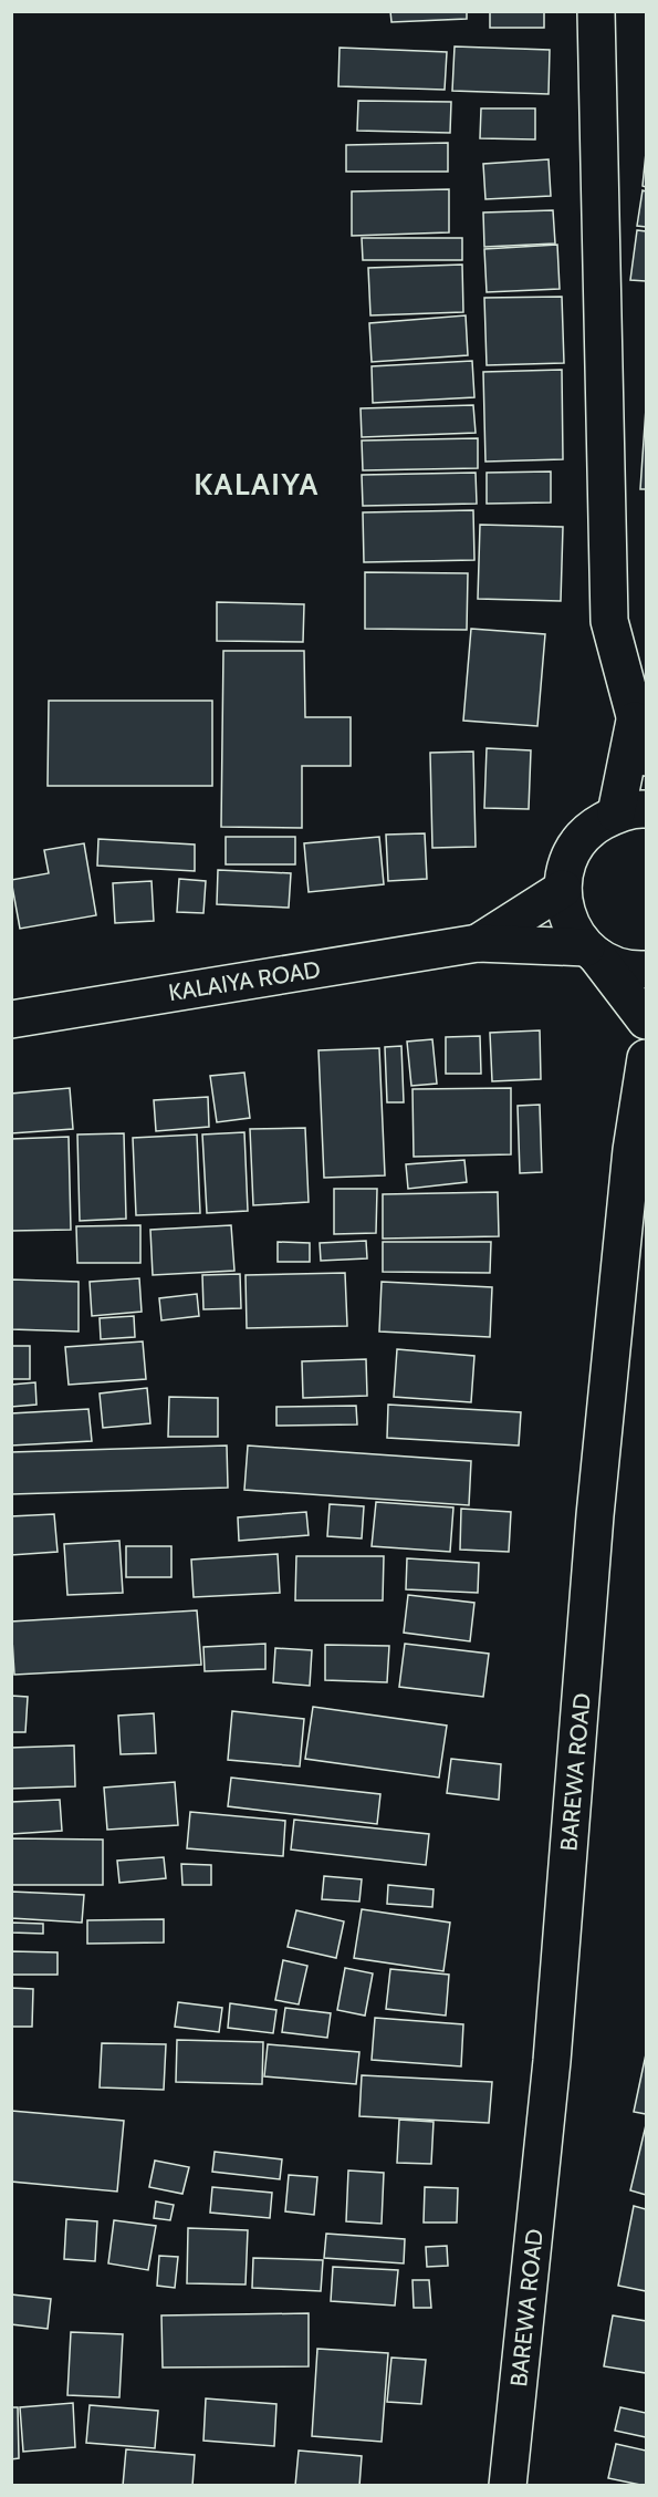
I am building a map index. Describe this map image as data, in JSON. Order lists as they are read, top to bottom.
{
  "streets": {
    "main road": ["KALAIYA ROAD", "BAREWA ROAD"]
  },
  "districts": ["KALAIYA"]
}
